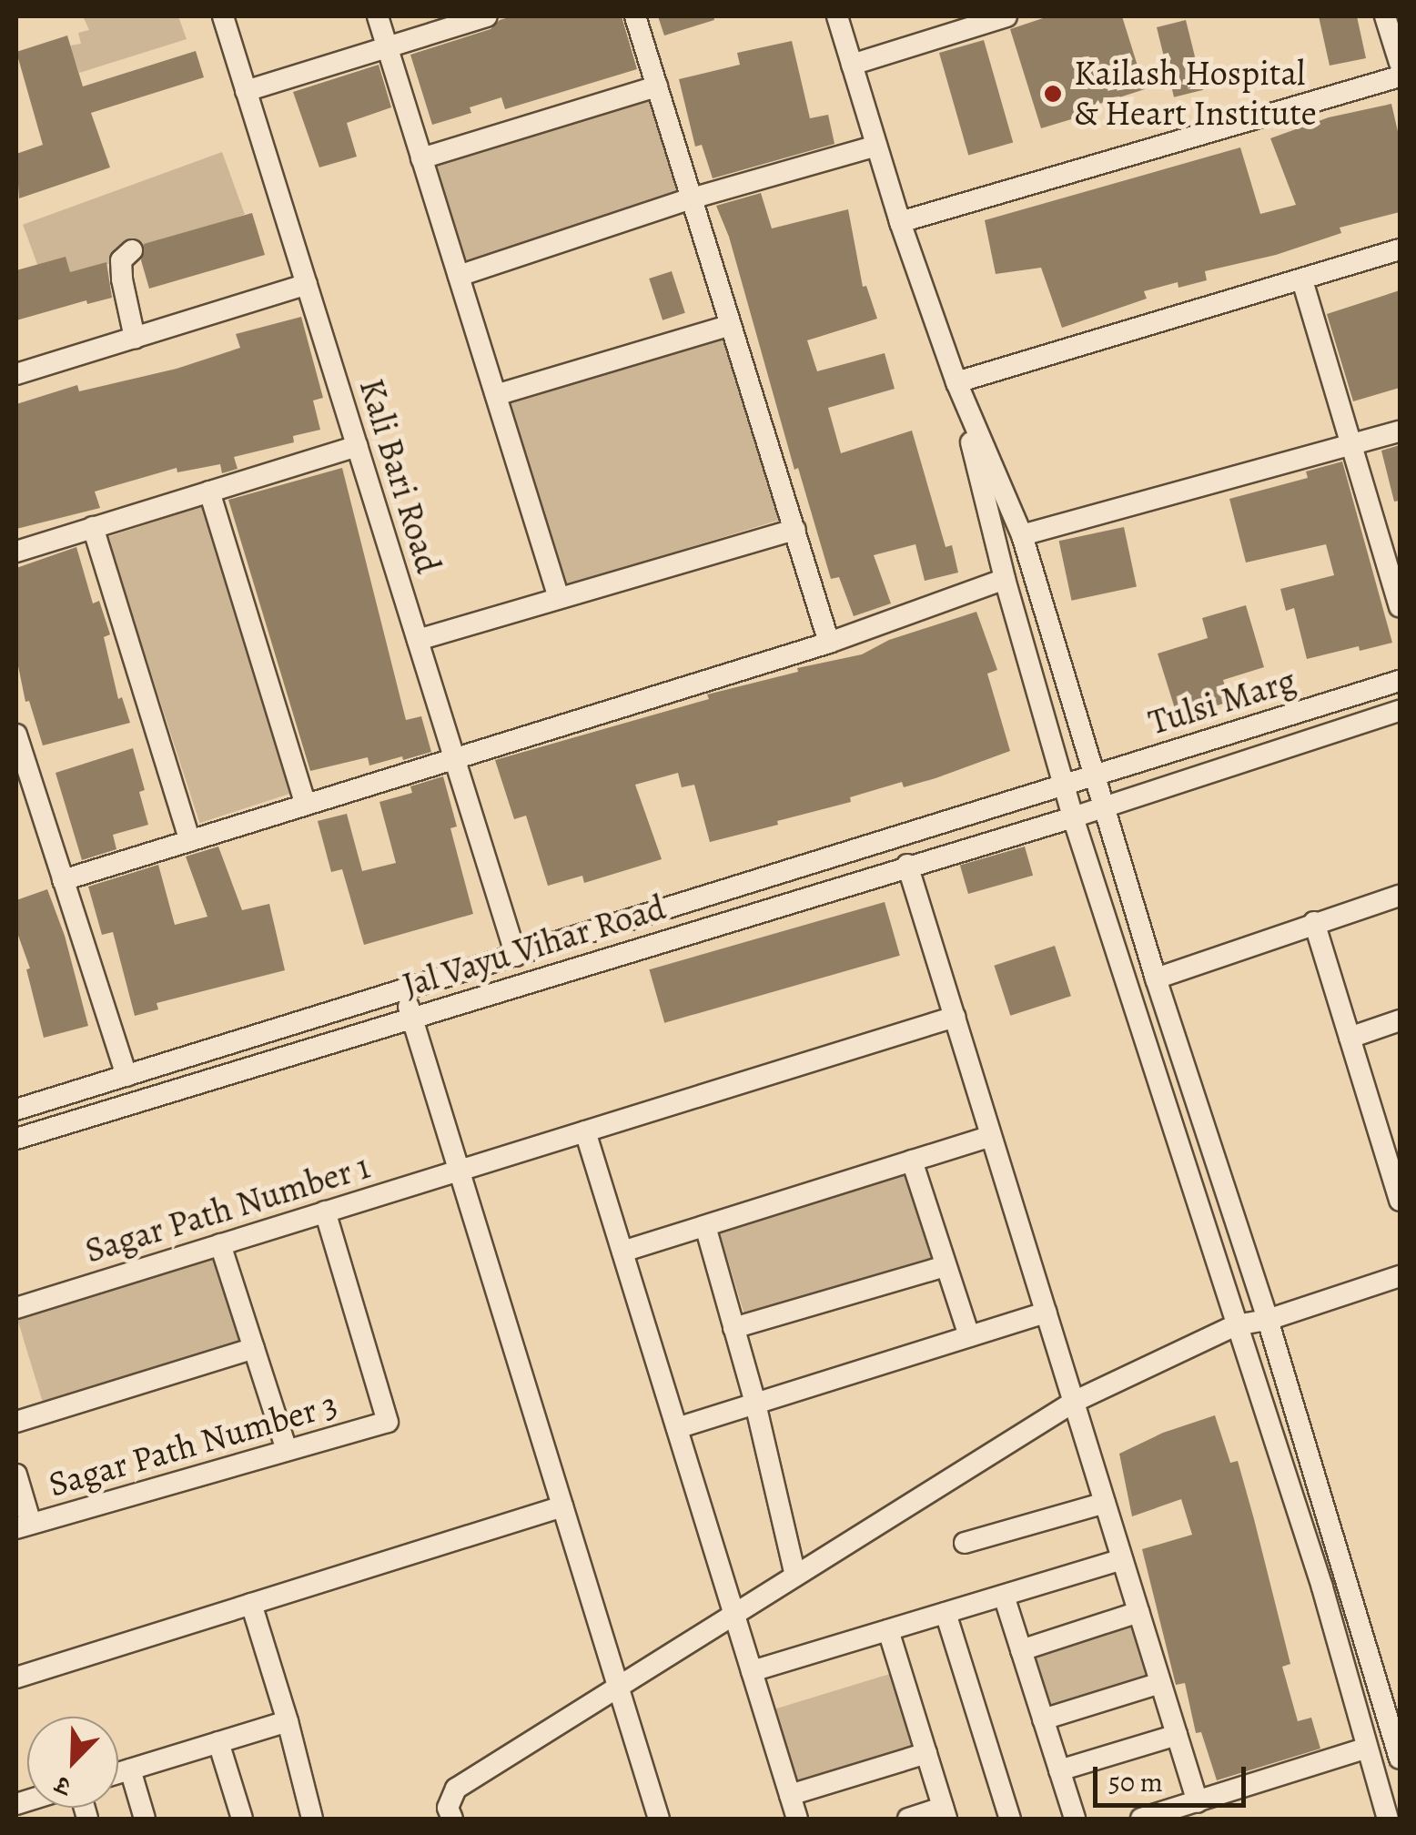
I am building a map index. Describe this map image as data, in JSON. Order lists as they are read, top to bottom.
{
  "streets": {
    "street": [
      "Kali Bari Road",
      "Tulsi Marg",
      "Jal Vayu Vihar Road",
      "Sagar Path Number 1",
      "Sagar Path Number 3"
    ]
  },
  "crossings": [
    ["Kali Bari Road", "Jal Vayu Vihar Road"],
    ["Tulsi Marg", "Jal Vayu Vihar Road"],
    ["Sagar Path Number 1", "Sagar Path Number 3"]
  ],
  "places": ["Kailash Hospital & Heart Institute"],
  "scale_bar": "50 m",
  "north": "bottom left"
}
